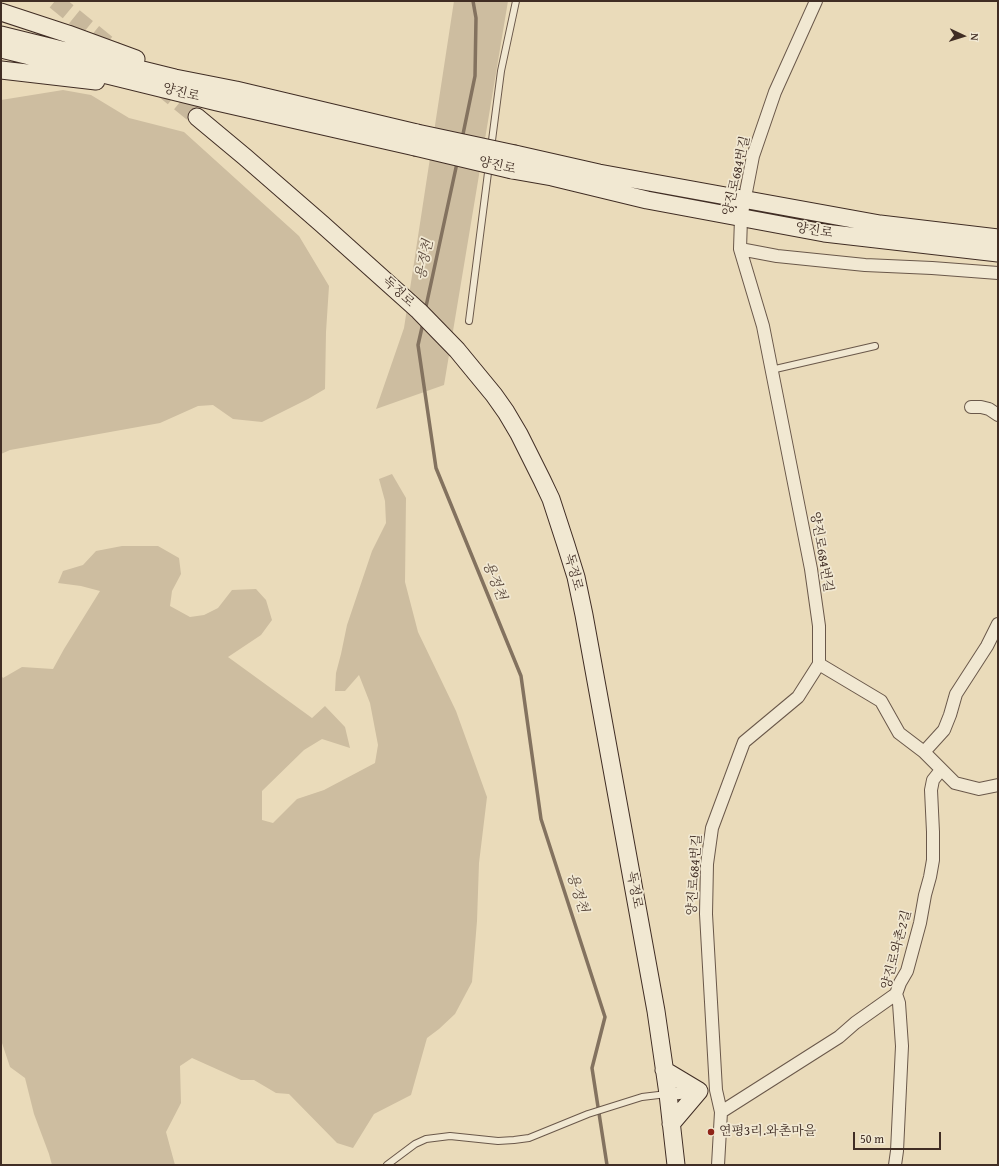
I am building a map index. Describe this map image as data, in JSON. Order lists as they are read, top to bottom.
{
  "streets": {
    "main road": ["양진로", "독정로"],
    "street": ["양진로684번길", "양진로와촌2길"]
  },
  "crossings": [
    ["양진로", "양진로684번길"]
  ],
  "water": ["용정천"],
  "places": ["연평3리.와촌마을"],
  "scale_bar": "50 m",
  "north": "right"
}
